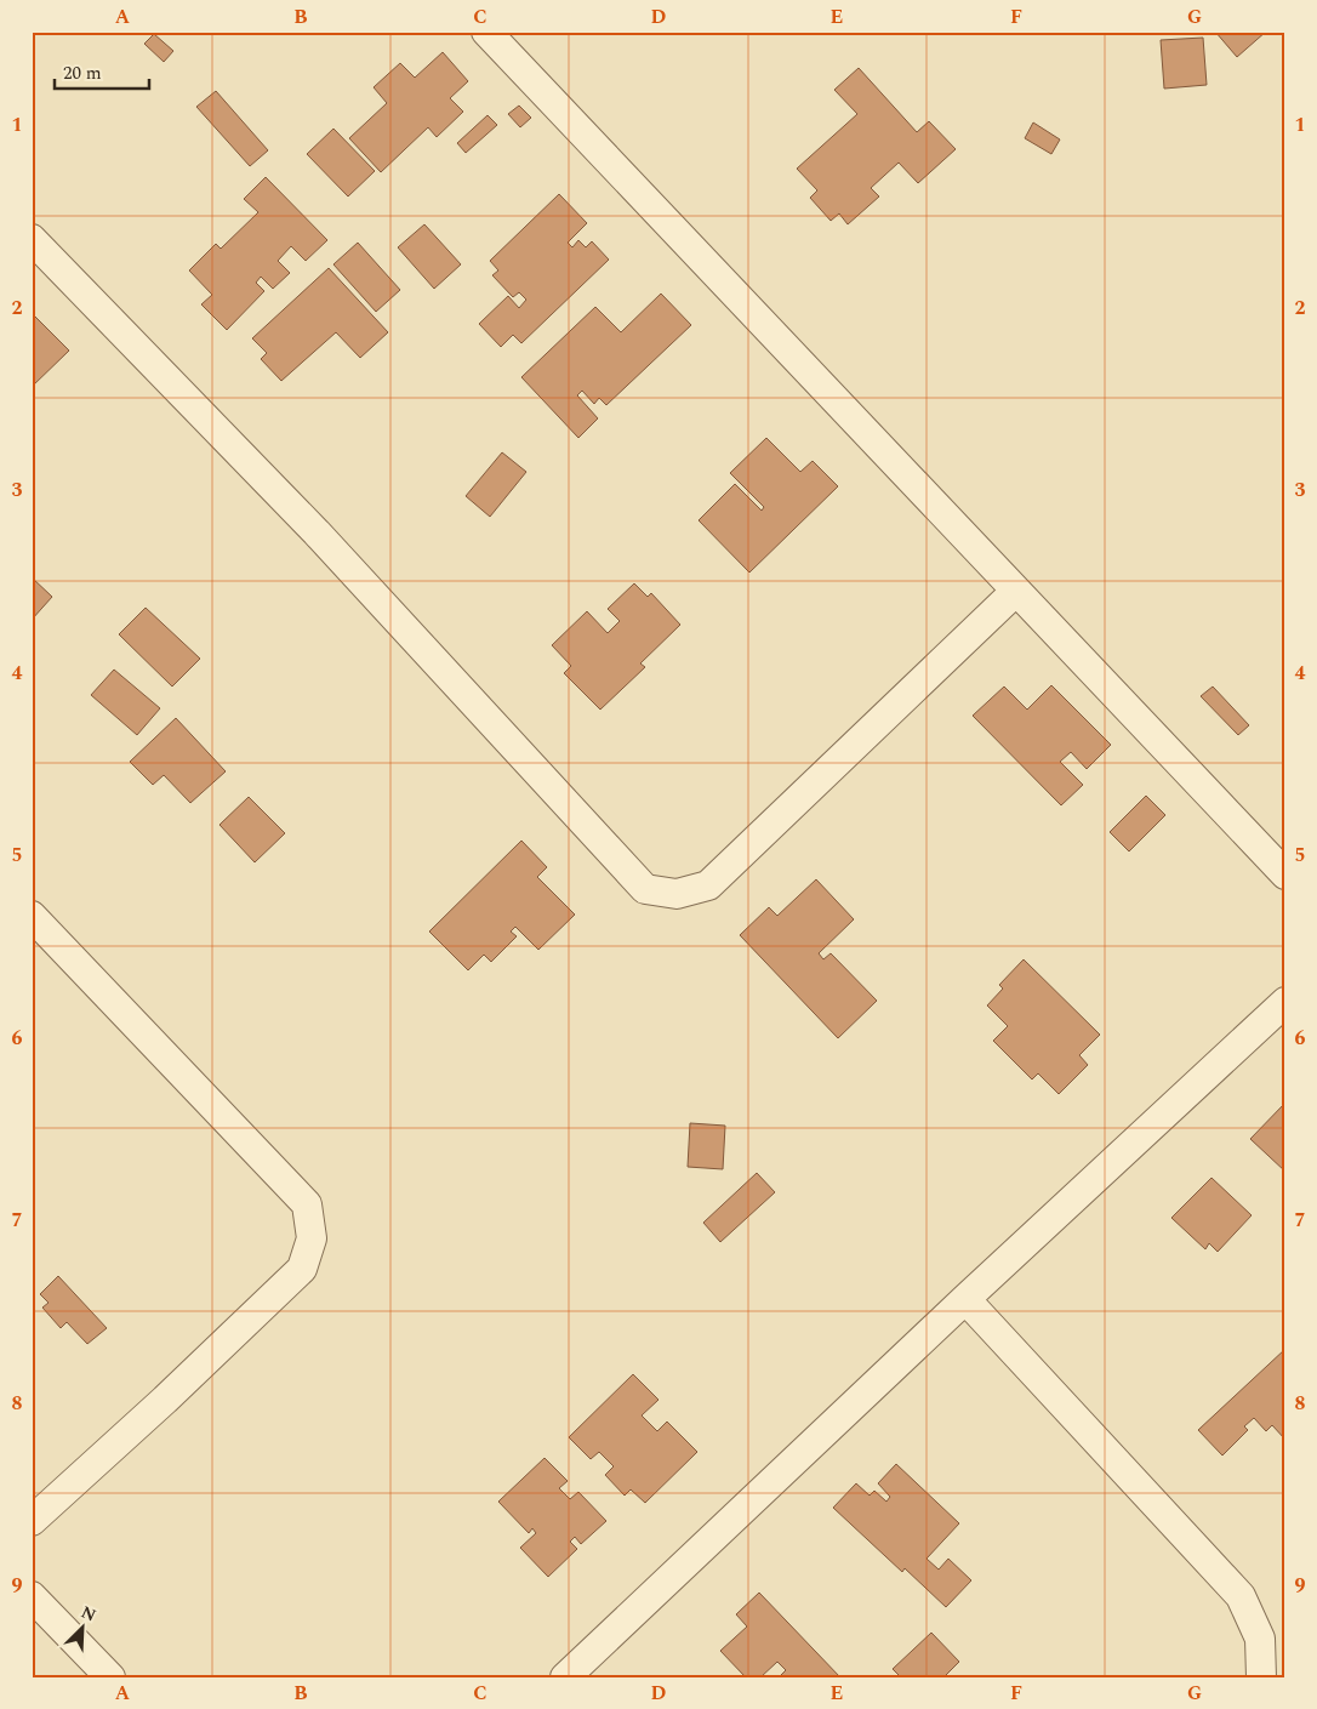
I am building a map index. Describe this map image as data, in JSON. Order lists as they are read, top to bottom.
{
  "scale_bar": "20 m",
  "north": "top right",
  "grid": {
    "columns": [
      "A",
      "B",
      "C",
      "D",
      "E",
      "F",
      "G"
    ],
    "rows": [
      "1",
      "2",
      "3",
      "4",
      "5",
      "6",
      "7",
      "8",
      "9"
    ]
  }
}
